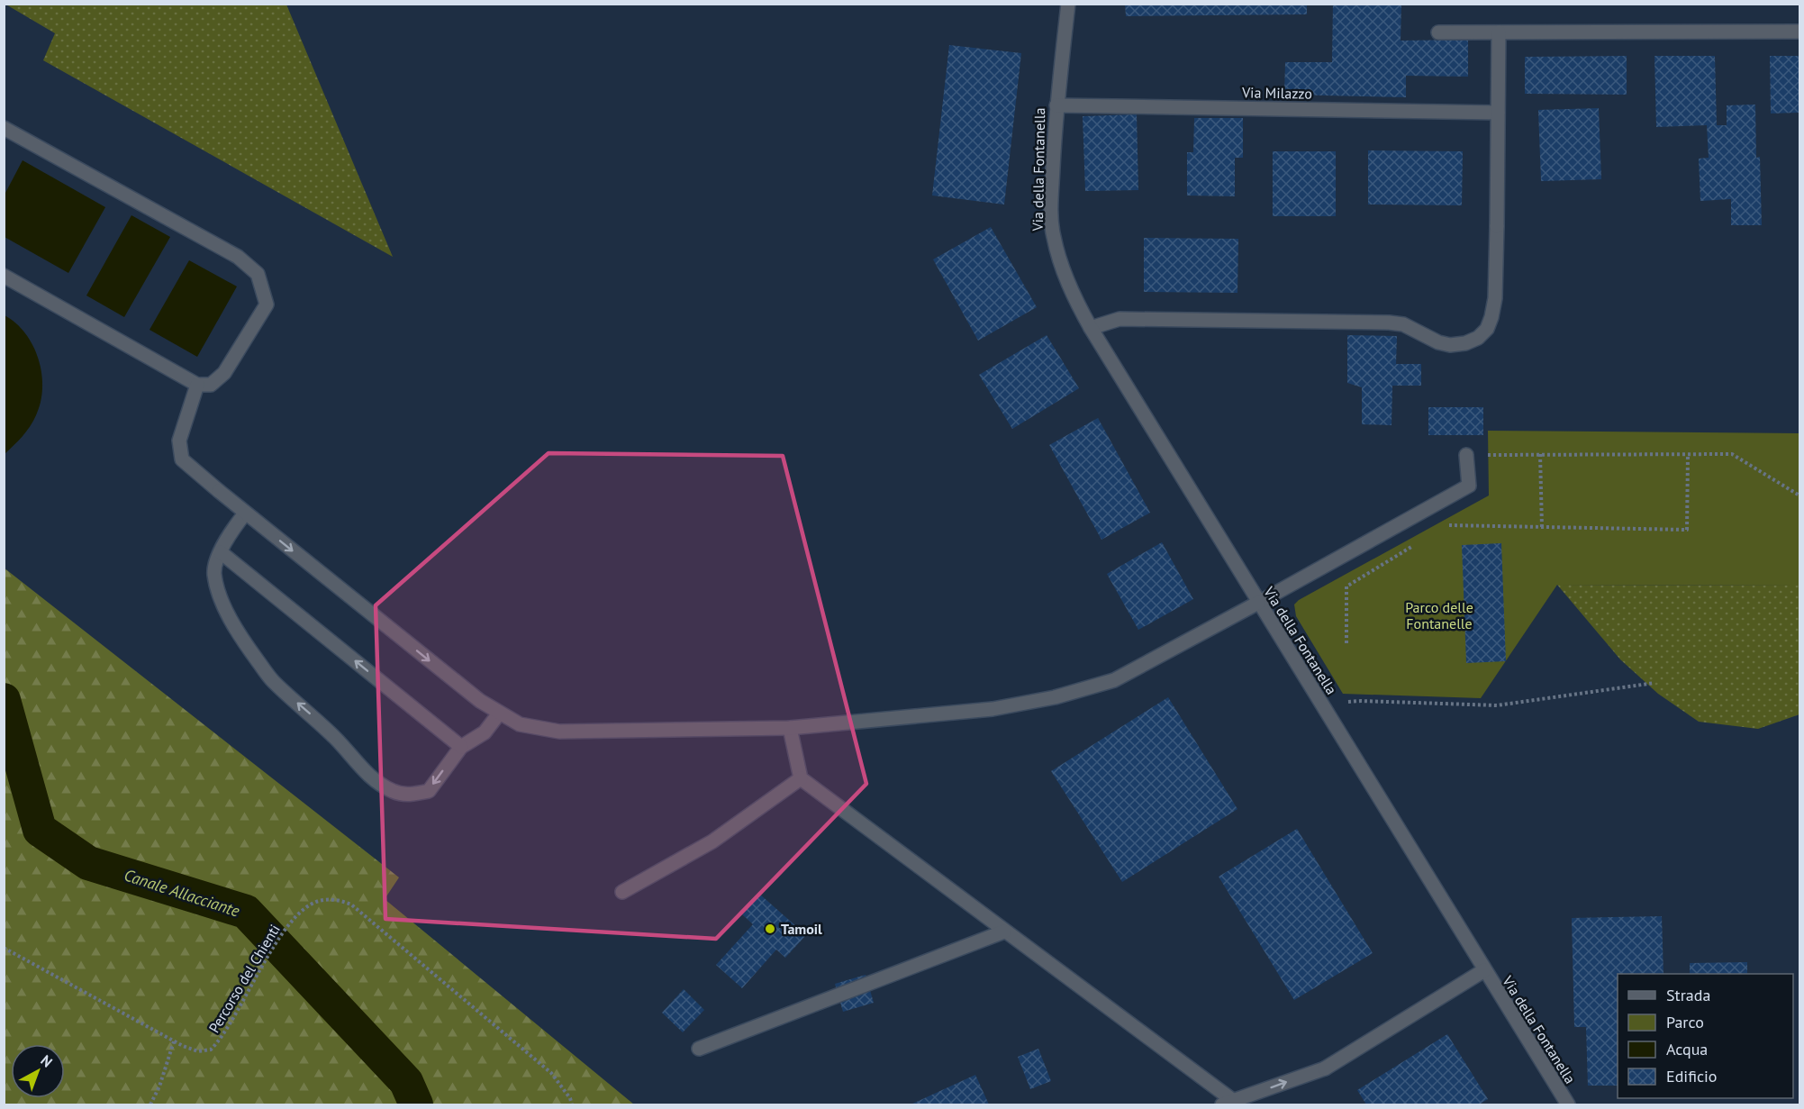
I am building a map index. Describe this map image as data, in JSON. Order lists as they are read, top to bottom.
{
  "streets": {
    "street": ["Via Milazzo", "Via della Fontanella"],
    "path": ["Percorso del Chienti"]
  },
  "crossings": [
    ["Via Milazzo", "Via della Fontanella"]
  ],
  "water": ["Canale Allacciante"],
  "parks": ["Parco delle Fontanelle"],
  "places": ["Tamoil"],
  "legend": [
    "Strada",
    "Parco",
    "Acqua",
    "Edificio"
  ],
  "north": "top right"
}
